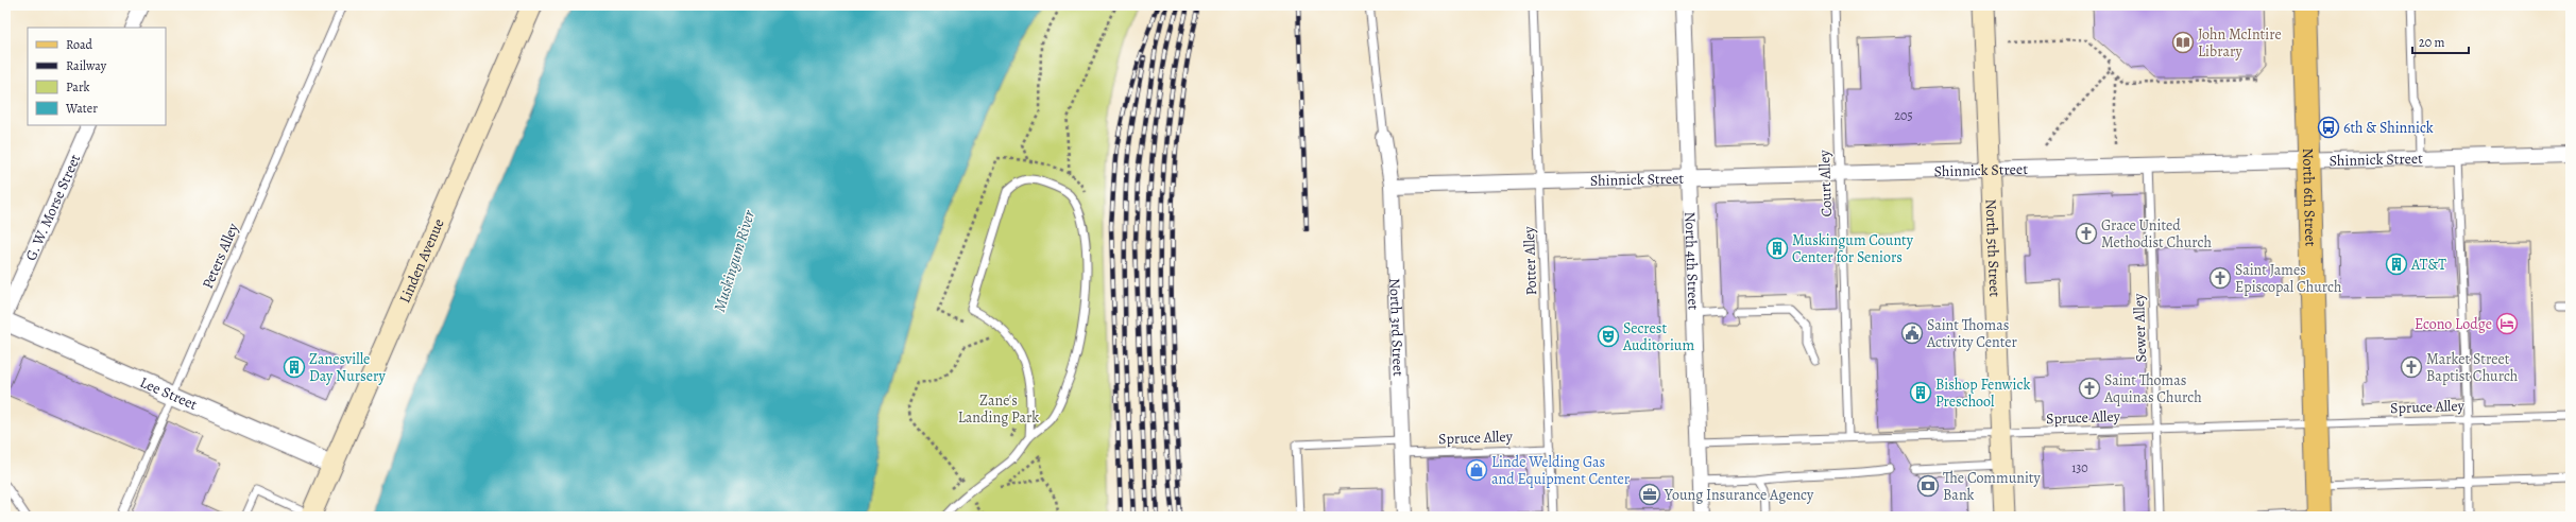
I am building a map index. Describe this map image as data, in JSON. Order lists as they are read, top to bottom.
{
  "streets": {
    "main road": ["North 6th Street", "North 5th Street", "Linden Avenue"],
    "street": [
      "Shinnick Street",
      "G. W. Morse Street",
      "North 4th Street",
      "North 3rd Street",
      "Lee Street"
    ],
    "lane": [
      "Court Alley",
      "Peters Alley",
      "Potter Alley",
      "Sewer Alley",
      "Spruce Alley"
    ]
  },
  "crossings": [
    ["Shinnick Street", "Court Alley"],
    ["Shinnick Street", "North 6th Street"],
    ["Shinnick Street", "North 5th Street"],
    ["Shinnick Street", "Potter Alley"],
    ["Shinnick Street", "North 4th Street"],
    ["Shinnick Street", "North 3rd Street"],
    ["Shinnick Street", "Sewer Alley"],
    ["Court Alley", "Spruce Alley"],
    ["North 6th Street", "Spruce Alley"],
    ["North 5th Street", "Spruce Alley"],
    ["Peters Alley", "Lee Street"],
    ["Linden Avenue", "Lee Street"],
    ["Potter Alley", "Spruce Alley"],
    ["North 4th Street", "Spruce Alley"],
    ["North 3rd Street", "Spruce Alley"],
    ["Sewer Alley", "Spruce Alley"]
  ],
  "water": ["Muskingum River"],
  "parks": ["Zane's Landing Park"],
  "places": {
    "library": ["John McIntire Library"],
    "bus stop": ["6th & Shinnick"],
    "church": [
      "Grace United Methodist Church",
      "Saint James Episcopal Church",
      "Market Street Baptist Church",
      "Saint Thomas Aquinas Church"
    ],
    "building": [
      "Muskingum County Center for Seniors",
      "AT&T",
      "Zanesville Day Nursery",
      "Bishop Fenwick Preschool"
    ],
    "hotel": ["Econo Lodge"],
    "public building": ["Saint Thomas Activity Center"],
    "theatre": ["Secrest Auditorium"],
    "shop": ["Linde Welding Gas and Equipment Center"],
    "bank": ["The Community Bank"],
    "office": ["Young Insurance Agency"]
  },
  "house_numbers": ["205", "130"],
  "legend": [
    "Road",
    "Railway",
    "Park",
    "Water"
  ],
  "scale_bar": "20 m"
}
